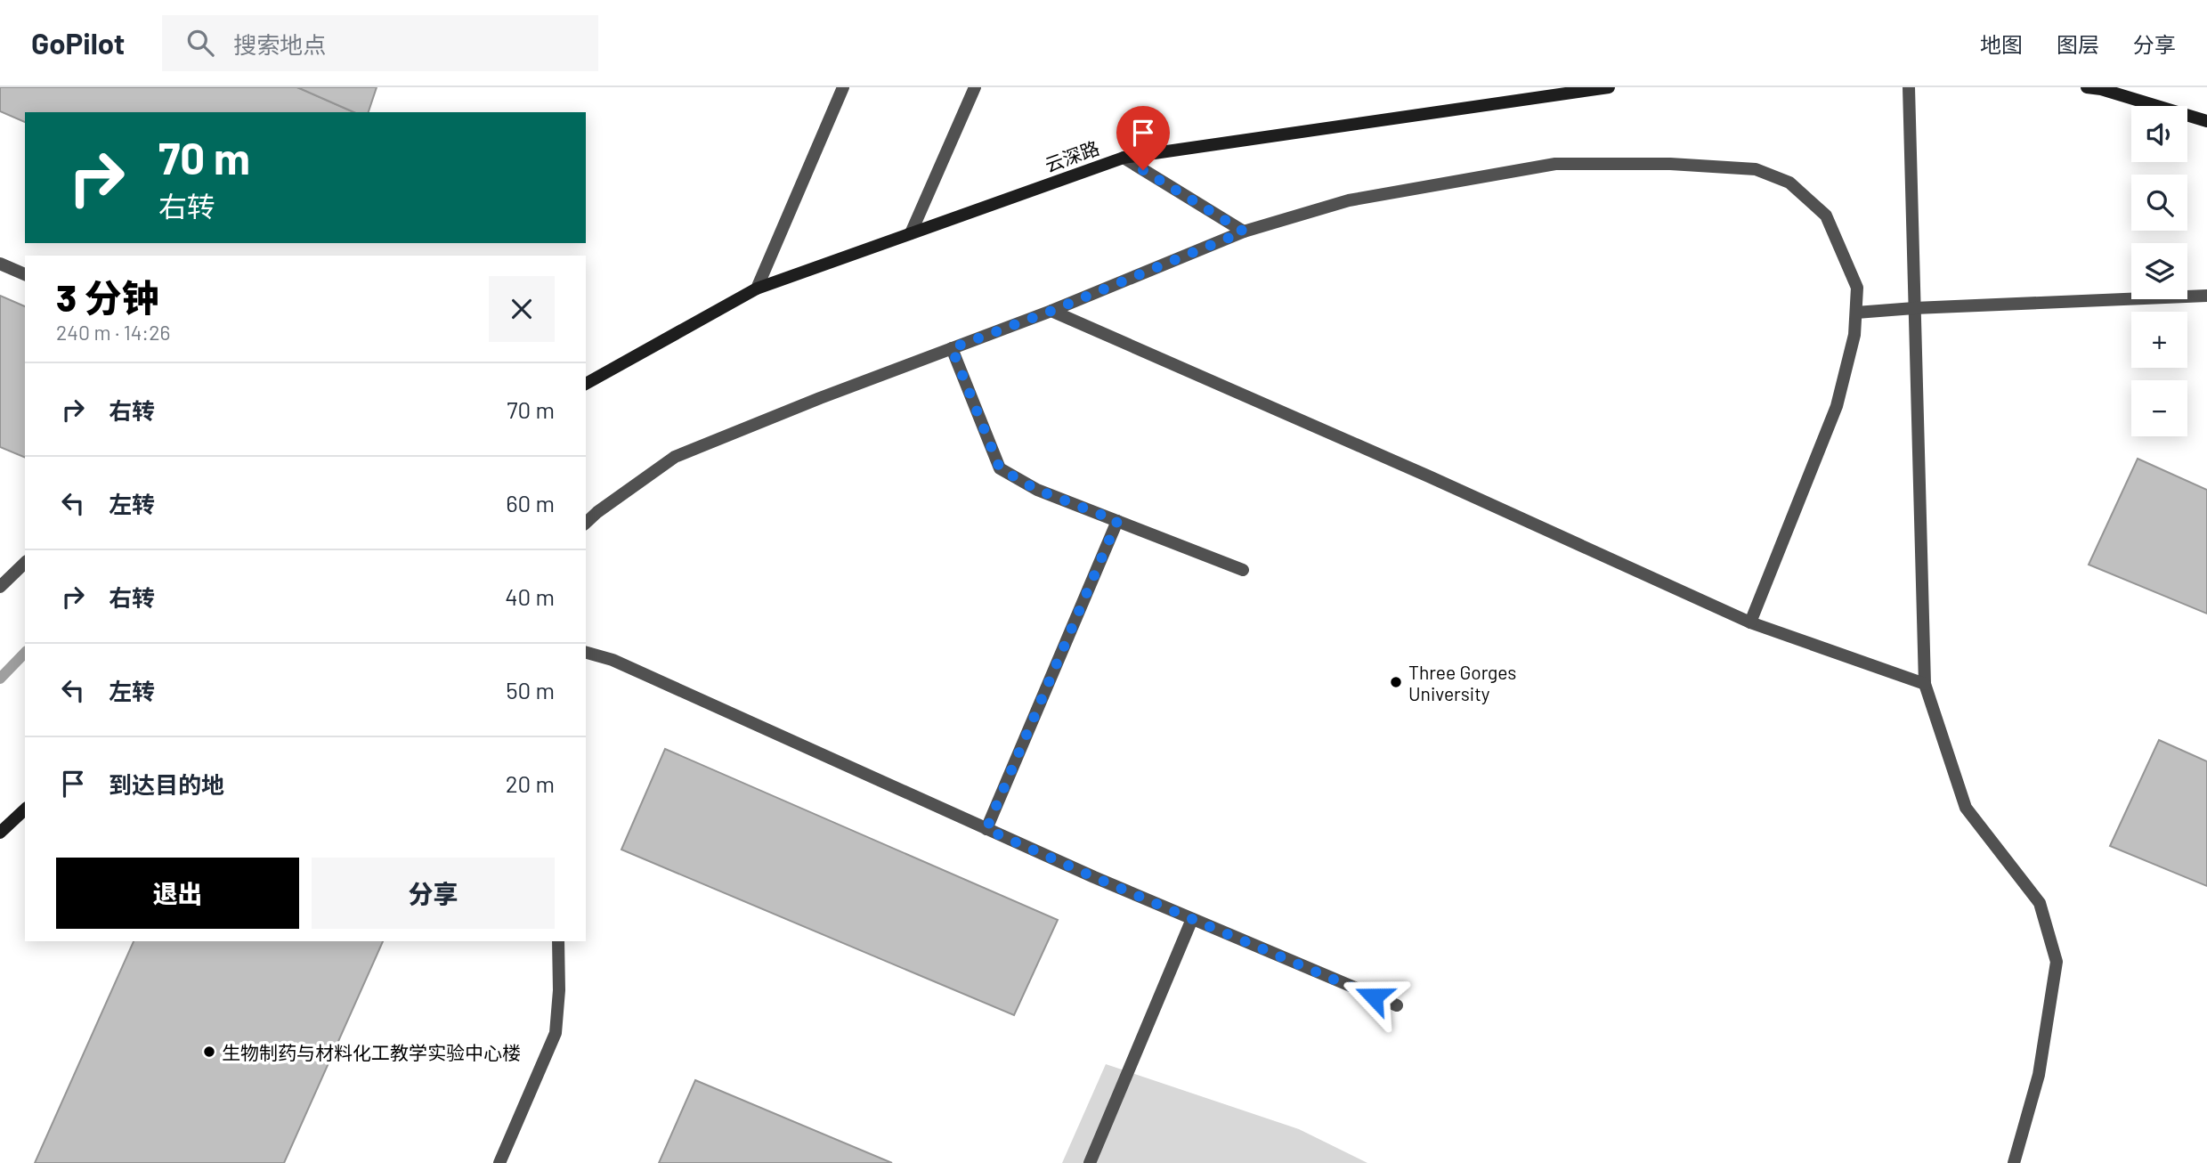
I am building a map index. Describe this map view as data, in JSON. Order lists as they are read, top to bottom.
{
  "streets": {
    "street": ["云深路"]
  },
  "places": ["Three Gorges University", "生物制药与材料化工教学实验中心楼"],
  "page": {
    "header": "GoPilot",
    "search": "搜索地点",
    "nav": ["地图", "图层", "分享"],
    "map_buttons": ["+", "−"],
    "turn": ["70 m", "右转"],
    "heading": ["3 分钟", "240 m · 14:26"],
    "list": [
      {
        "name": "右转",
        "value": "70 m"
      },
      {
        "name": "左转",
        "value": "60 m"
      },
      {
        "name": "右转",
        "value": "40 m"
      },
      {
        "name": "左转",
        "value": "50 m"
      },
      {
        "name": "到达目的地",
        "value": "20 m"
      }
    ],
    "buttons": ["退出", "分享"]
  }
}
